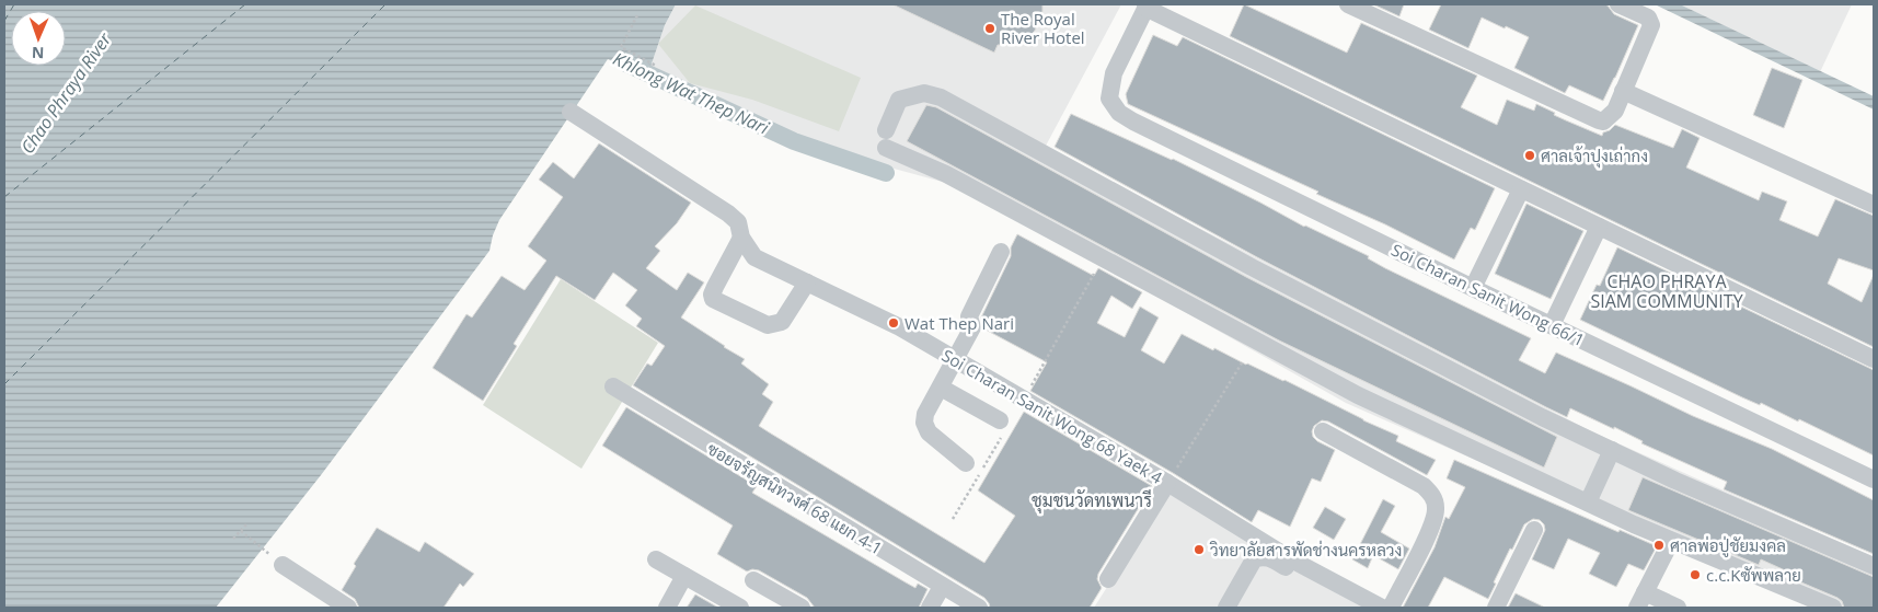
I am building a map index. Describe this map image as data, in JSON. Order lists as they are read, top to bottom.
{
  "streets": {
    "street": ["Soi Charan Sanit Wong 66/1", "Soi Charan Sanit Wong 68 Yaek 4", "ซอยจรัญสนิทวงศ์ 68 แยก 4-1"]
  },
  "districts": ["CHAO PHRAYA SIAM COMMUNITY", "ชุมชนวัดทเพนารี"],
  "water": ["Chao Phraya River", "Khlong Wat Thep Nari"],
  "places": [
    "The Royal River Hotel",
    "ศาลเจ้าปุงเถ่ากง",
    "Wat Thep Nari",
    "ศาลพ่อปู่ชัยมงคล",
    "วิทยาลัยสารพัดช่างนครหลวง",
    "c.c.Kซัพพลาย"
  ],
  "north": "bottom"
}
